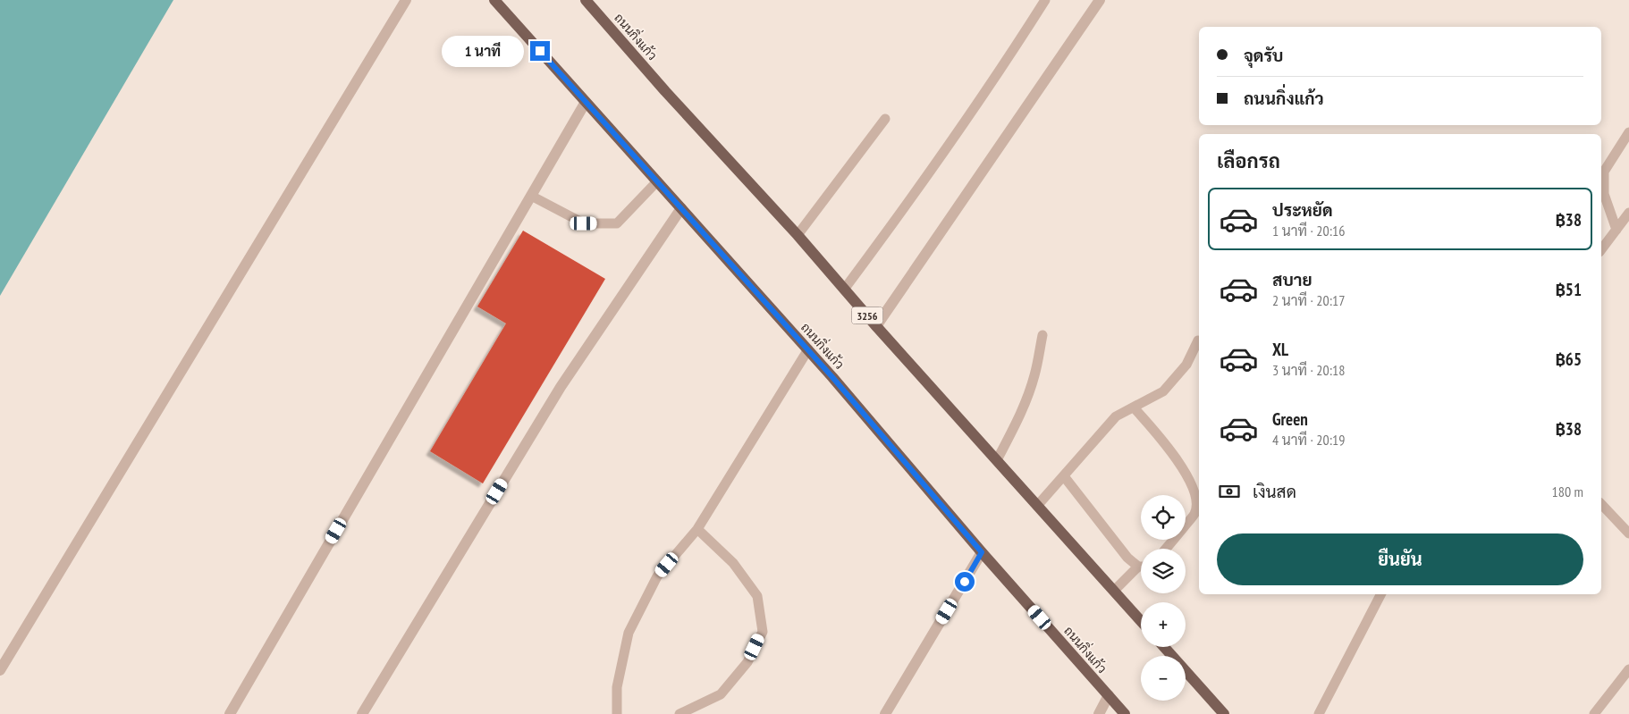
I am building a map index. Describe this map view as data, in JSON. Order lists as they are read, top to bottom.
{
  "streets": {
    "main road": ["ถนนกิ่งแก้ว", "3256"]
  },
  "page": {
    "banner": ["จุดรับ", "ถนนกิ่งแก้ว"],
    "bubble": "1 นาที",
    "heading": "เลือกรถ",
    "list": [
      {
        "name": "ประหยัด",
        "note": "1 นาที · 20:16",
        "value": "฿38"
      },
      {
        "name": "สบาย",
        "note": "2 นาที · 20:17",
        "value": "฿51"
      },
      {
        "name": "XL",
        "note": "3 นาที · 20:18",
        "value": "฿65"
      },
      {
        "name": "Green",
        "note": "4 นาที · 20:19",
        "value": "฿38"
      }
    ],
    "pay": ["เงินสด", "180 m"],
    "map_buttons": ["+", "−"],
    "buttons": "ยืนยัน"
  }
}
